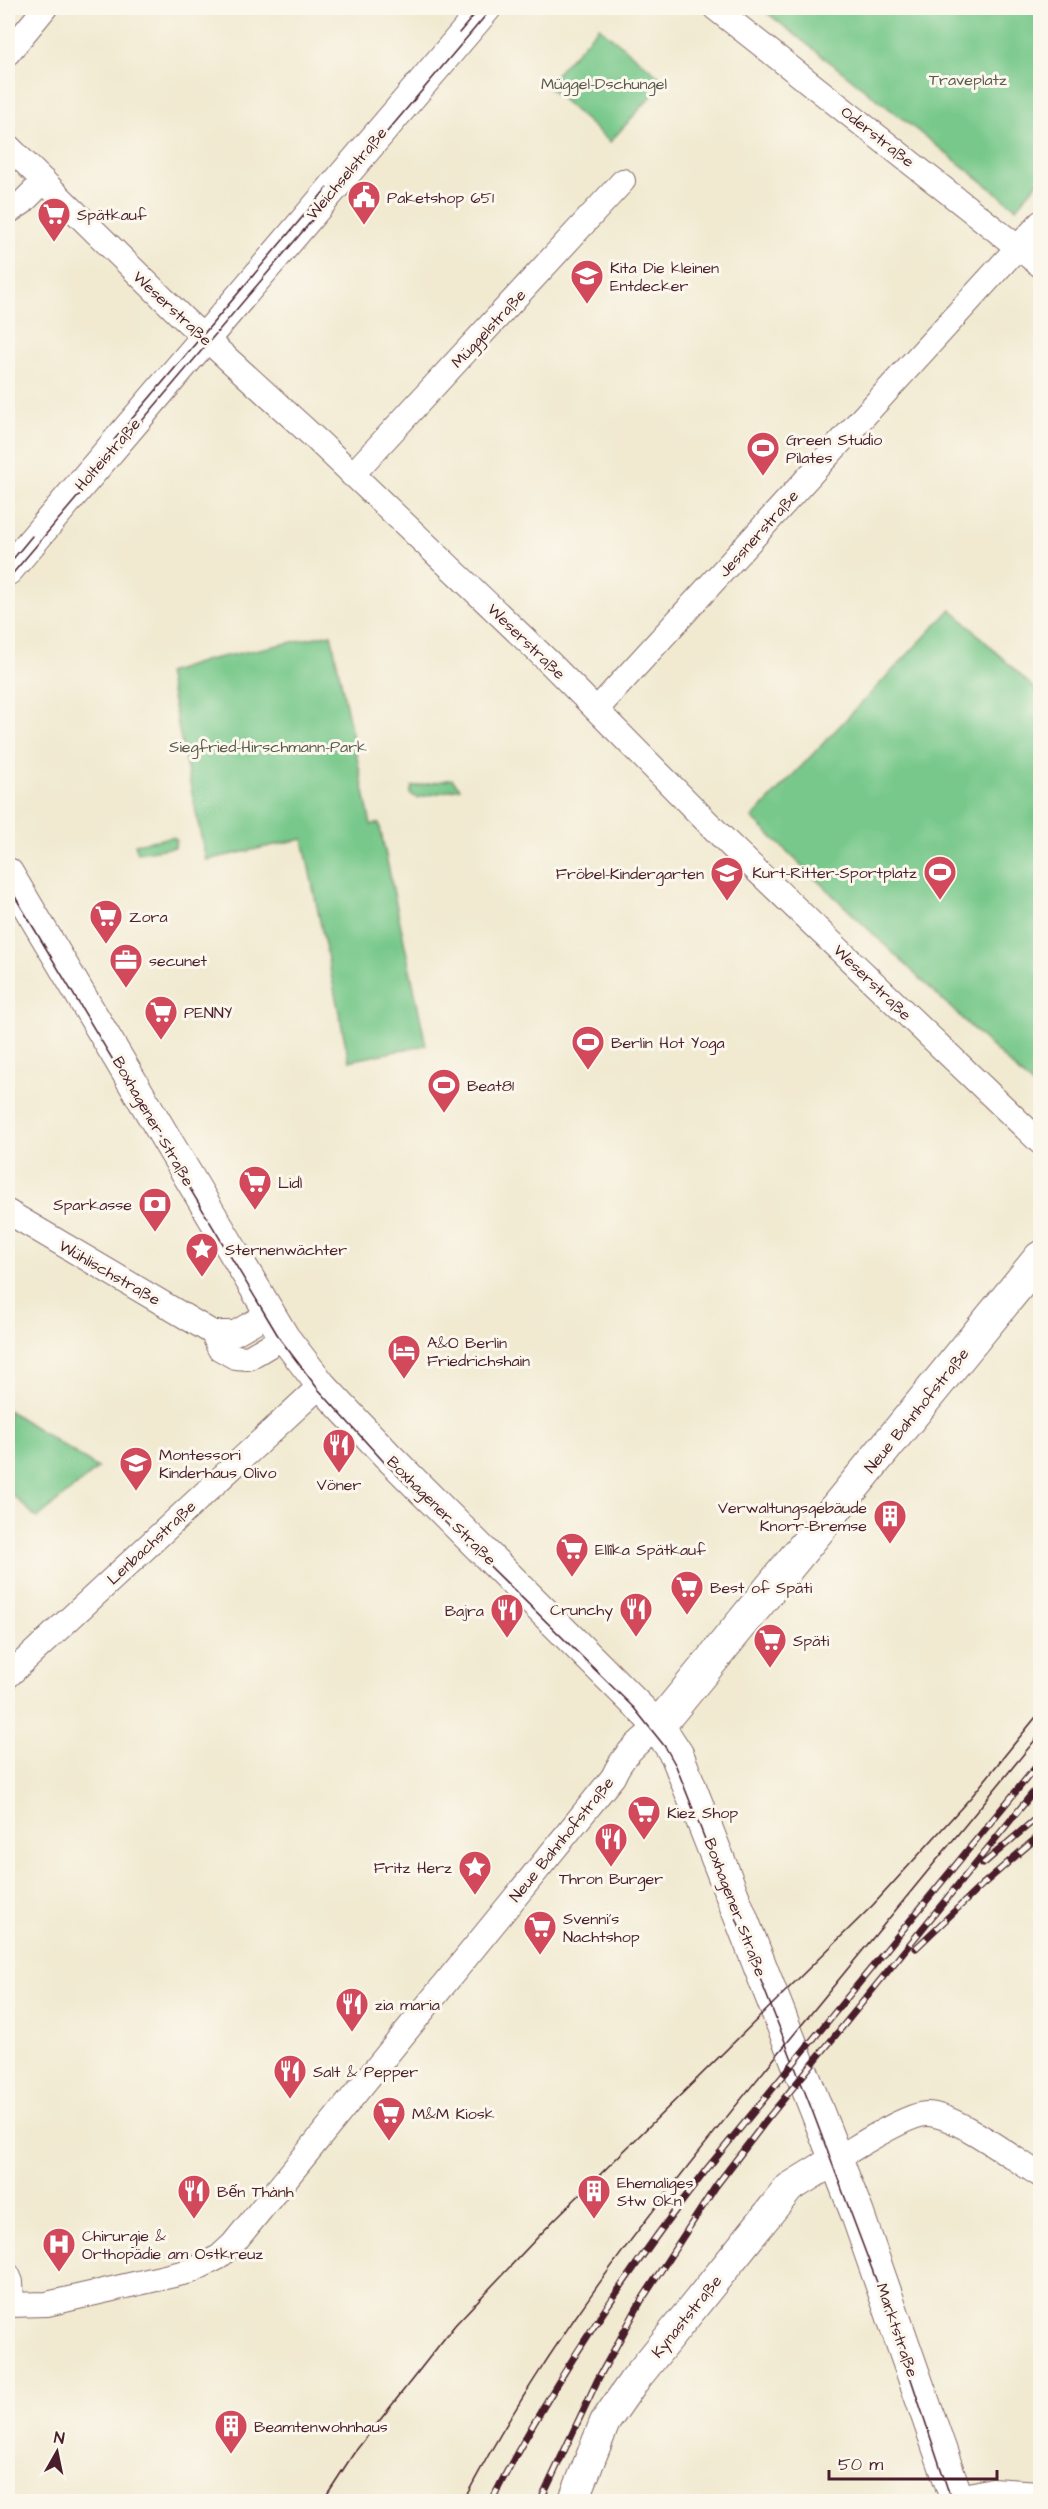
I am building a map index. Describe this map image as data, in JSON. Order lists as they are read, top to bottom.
{
  "streets": {
    "main road": ["Boxhagener Straße", "Neue Bahnhofstraße", "Marktstraße"],
    "street": [
      "Oderstraße",
      "Weichselstraße",
      "Weserstraße",
      "Müggelstraße",
      "Holteistraße",
      "Jessnerstraße",
      "Wühlischstraße",
      "Lenbachstraße",
      "Kynaststraße"
    ]
  },
  "crossings": [
    ["Oderstraße", "Jessnerstraße"],
    ["Weichselstraße", "Weserstraße"],
    ["Weichselstraße", "Holteistraße"],
    ["Weserstraße", "Müggelstraße"],
    ["Weserstraße", "Holteistraße"],
    ["Weserstraße", "Jessnerstraße"],
    ["Boxhagener Straße", "Wühlischstraße"],
    ["Boxhagener Straße", "Neue Bahnhofstraße"],
    ["Boxhagener Straße", "Lenbachstraße"],
    ["Boxhagener Straße", "Kynaststraße"],
    ["Boxhagener Straße", "Marktstraße"],
    ["Kynaststraße", "Marktstraße"]
  ],
  "parks": ["Traveplatz", "Müggel-Dschungel", "Siegfried-Hirschmann-Park"],
  "places": {
    "public building": ["Paketshop 651"],
    "supermarket": [
      "Spätkauf",
      "Zora",
      "PENNY",
      "Lidl",
      "Ellîka Spätkauf",
      "Best of Späti",
      "Späti",
      "Kiez Shop",
      "Svenni's Nachtshop",
      "M&M Kiosk"
    ],
    "school or university": ["Kita Die kleinen Entdecker", "Fröbel-Kindergarten", "Montessori Kinderhaus Olivo"],
    "sports": [
      "Green Studio Pilates",
      "Kurt-Ritter-Sportplatz",
      "Berlin Hot Yoga",
      "Beat81"
    ],
    "office": ["secunet"],
    "bank": ["Sparkasse"],
    "place": ["Sternenwächter", "Fritz Herz"],
    "hotel": ["A&O Berlin Friedrichshain"],
    "restaurant": [
      "Vöner",
      "Crunchy",
      "Bajra",
      "Thron Burger",
      "zia maria",
      "Salt & Pepper",
      "Bến Thành"
    ],
    "building": ["Verwaltungsgebäude Knorr-Bremse", "Ehemaliges Stw Okn", "Beamtenwohnhaus"],
    "hospital": ["Chirurgie & Orthopädie am Ostkreuz"]
  },
  "scale_bar": "50 m",
  "north": "top"
}
